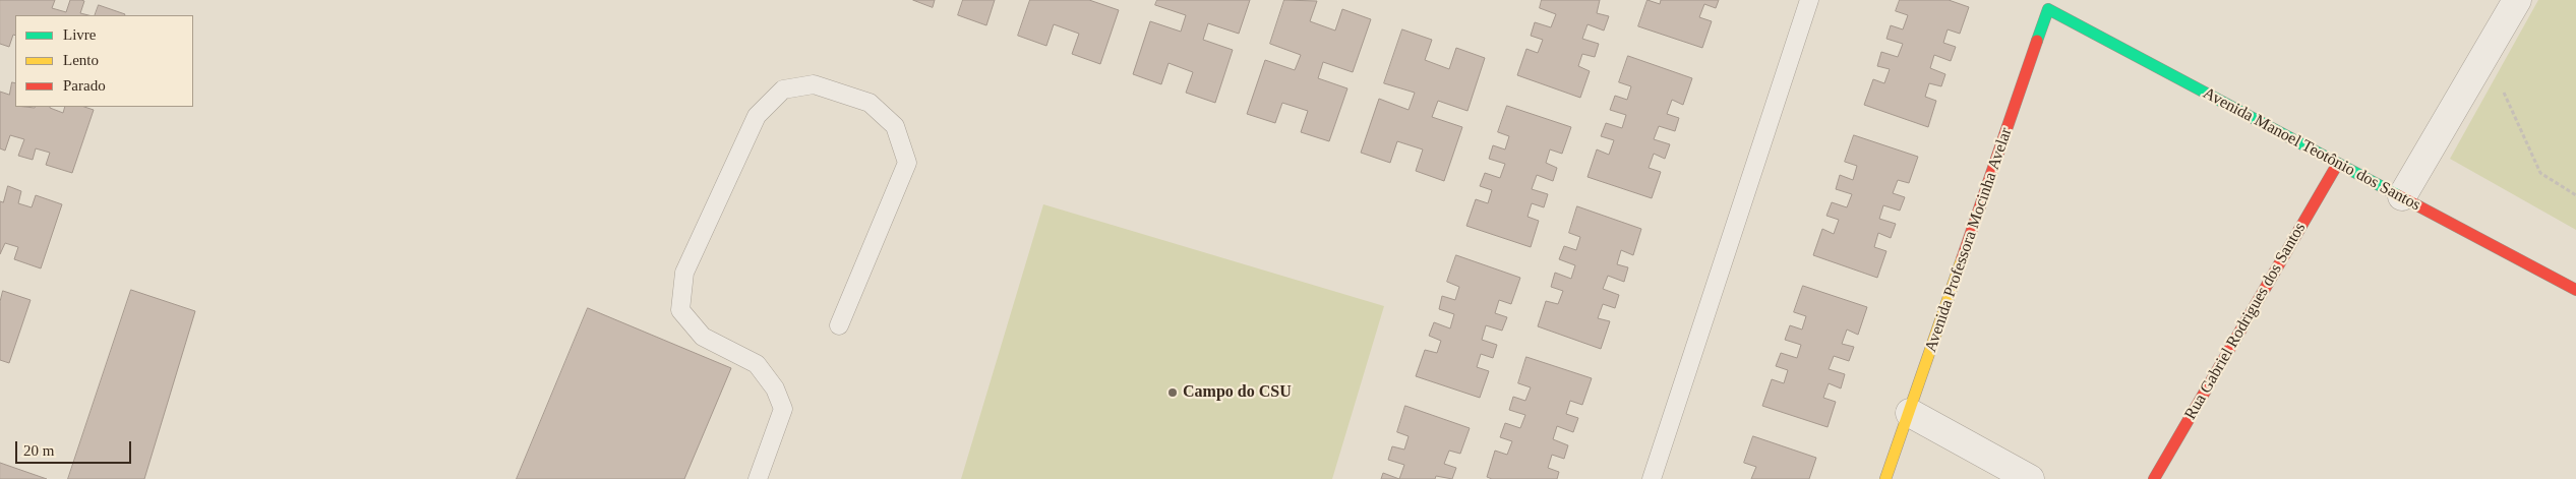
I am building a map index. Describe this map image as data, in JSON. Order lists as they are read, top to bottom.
{
  "streets": {
    "street": ["Avenida Manoel Teotônio dos Santos", "Avenida Professora Mocinha Avelar", "Rua Gabriel Rodrigues dos Santos"]
  },
  "crossings": [
    ["Avenida Manoel Teotônio dos Santos", "Avenida Professora Mocinha Avelar"],
    ["Avenida Manoel Teotônio dos Santos", "Rua Gabriel Rodrigues dos Santos"]
  ],
  "places": ["Campo do CSU"],
  "legend": ["Livre", "Lento", "Parado"],
  "scale_bar": "20 m"
}
